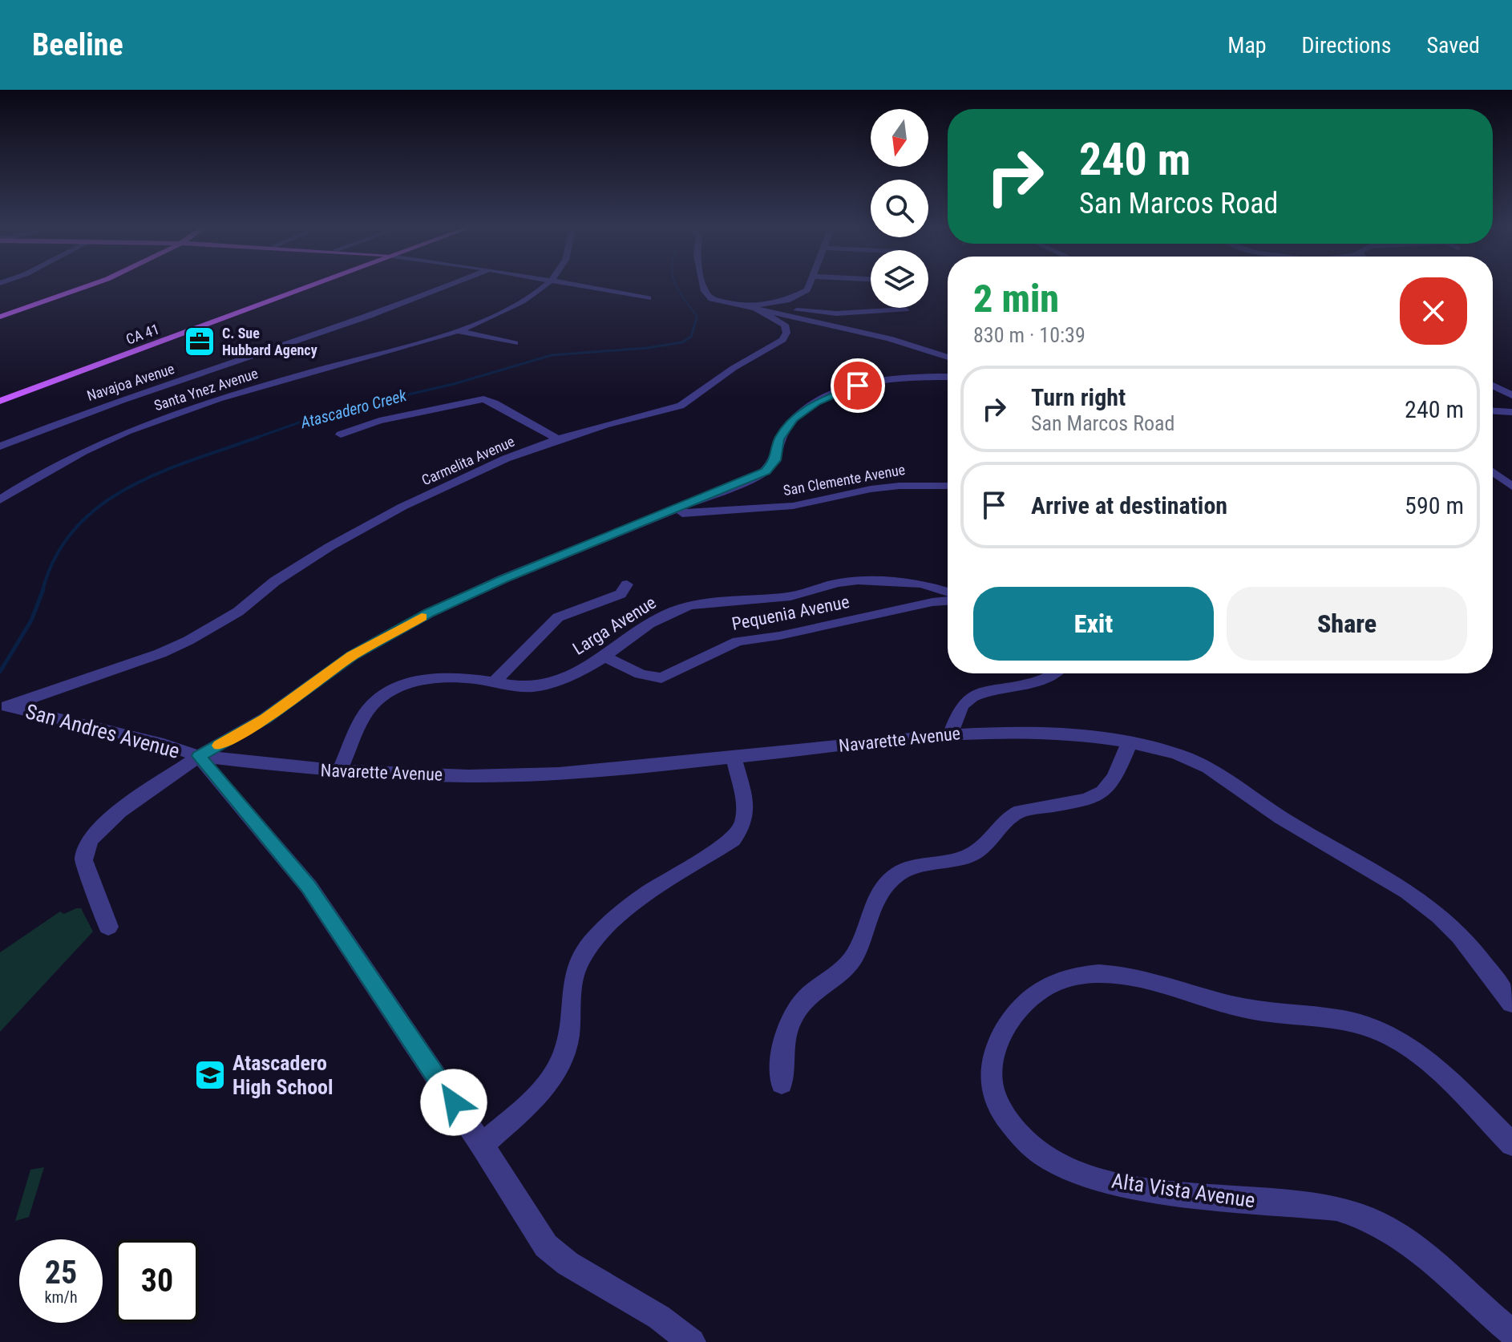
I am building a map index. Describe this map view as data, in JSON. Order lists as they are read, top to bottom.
{
  "streets": {
    "main road": ["CA 41"],
    "street": [
      "Navajoa Avenue",
      "Santa Ynez Avenue",
      "Carmelita Avenue",
      "San Clemente Avenue",
      "Pequenia Avenue",
      "Larga Avenue",
      "San Andres Avenue",
      "Navarette Avenue",
      "Alta Vista Avenue"
    ]
  },
  "crossings": [
    ["Carmelita Avenue", "San Andres Avenue"],
    ["Pequenia Avenue", "Larga Avenue"],
    ["Larga Avenue", "Navarette Avenue"],
    ["San Andres Avenue", "Navarette Avenue"]
  ],
  "water": ["Atascadero Creek"],
  "places": {
    "office": ["C. Sue Hubbard Agency"],
    "school or university": ["Atascadero High School"]
  },
  "north": "bottom",
  "page": {
    "header": "Beeline",
    "nav": ["Map", "Directions", "Saved"],
    "turn": ["240 m", "San Marcos Road"],
    "heading": ["2 min", "830 m · 10:39"],
    "list": [
      {
        "name": "Turn right",
        "note": "San Marcos Road",
        "value": "240 m"
      },
      {
        "name": "Arrive at destination",
        "value": "590 m"
      }
    ],
    "buttons": ["Exit", "Share"],
    "speed": "25 km/h",
    "limit": "30"
  }
}
